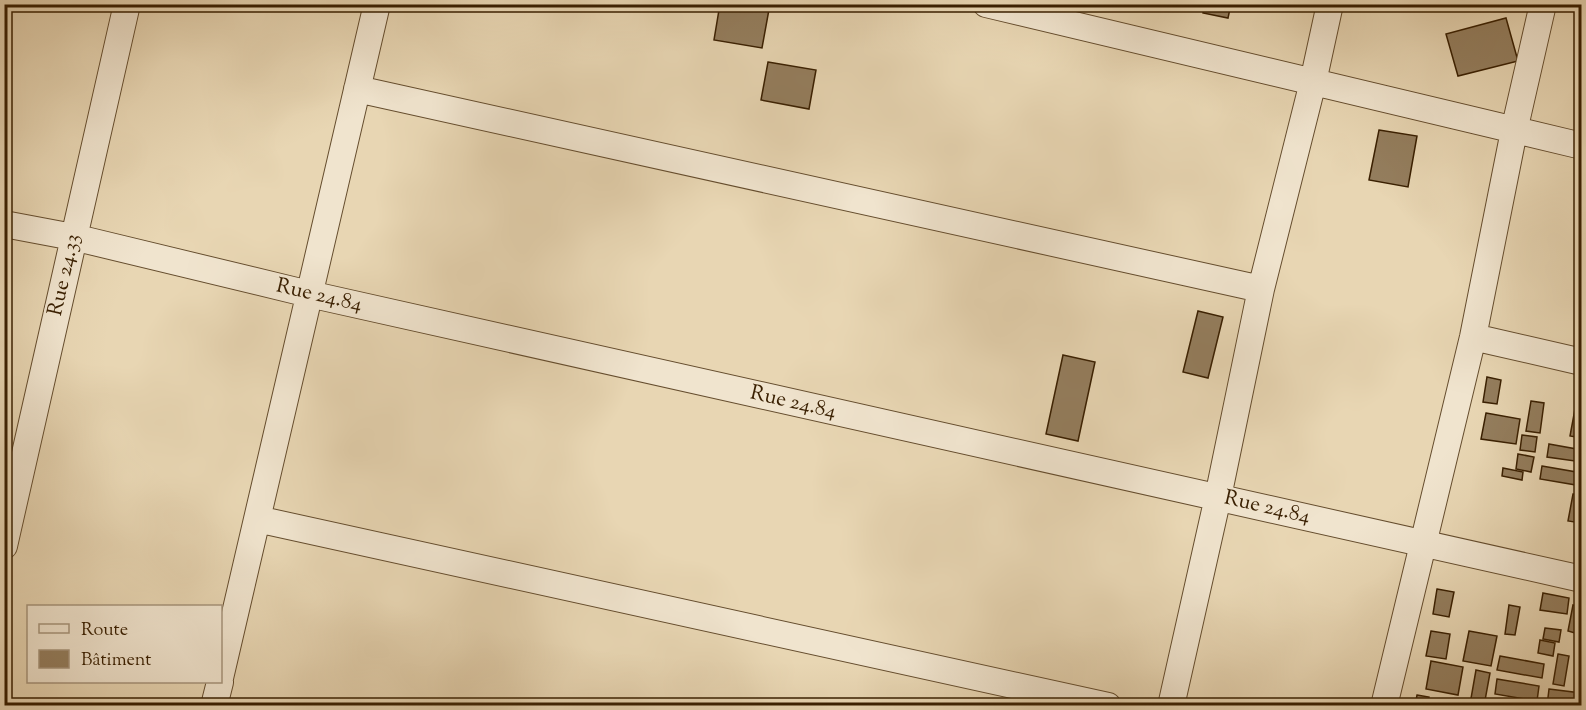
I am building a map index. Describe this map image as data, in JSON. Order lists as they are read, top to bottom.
{
  "streets": {
    "street": ["Rue 24.33", "Rue 24.84"]
  },
  "crossings": [
    ["Rue 24.33", "Rue 24.84"]
  ],
  "legend": ["Route", "Bâtiment"]
}
